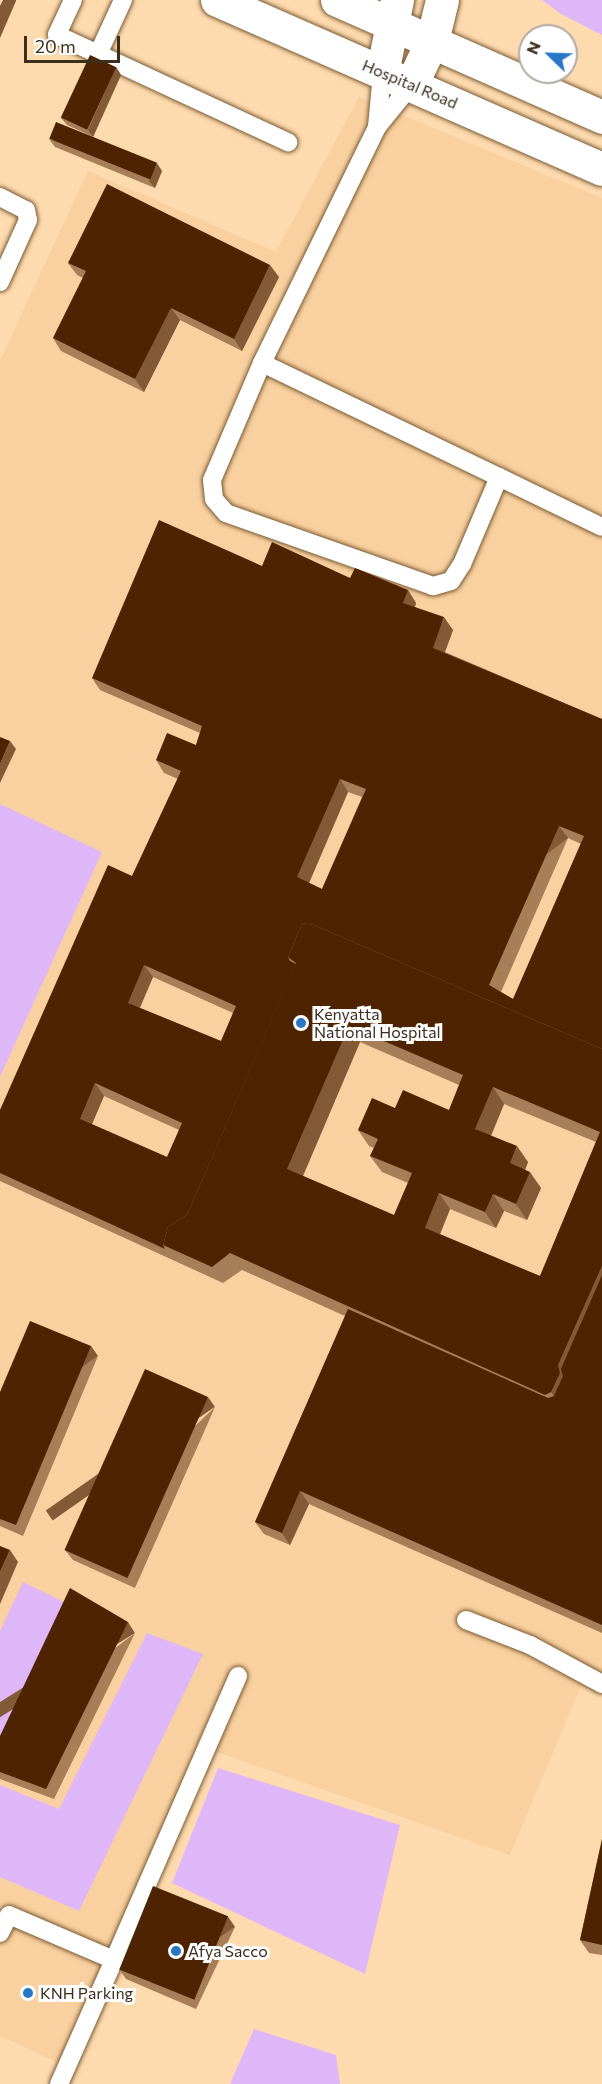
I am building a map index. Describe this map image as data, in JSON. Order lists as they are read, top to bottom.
{
  "streets": {
    "street": ["Hospital Road"]
  },
  "places": ["Kenyatta National Hospital", "Afya Sacco", "KNH Parking"],
  "scale_bar": "20 m",
  "north": "top left"
}
